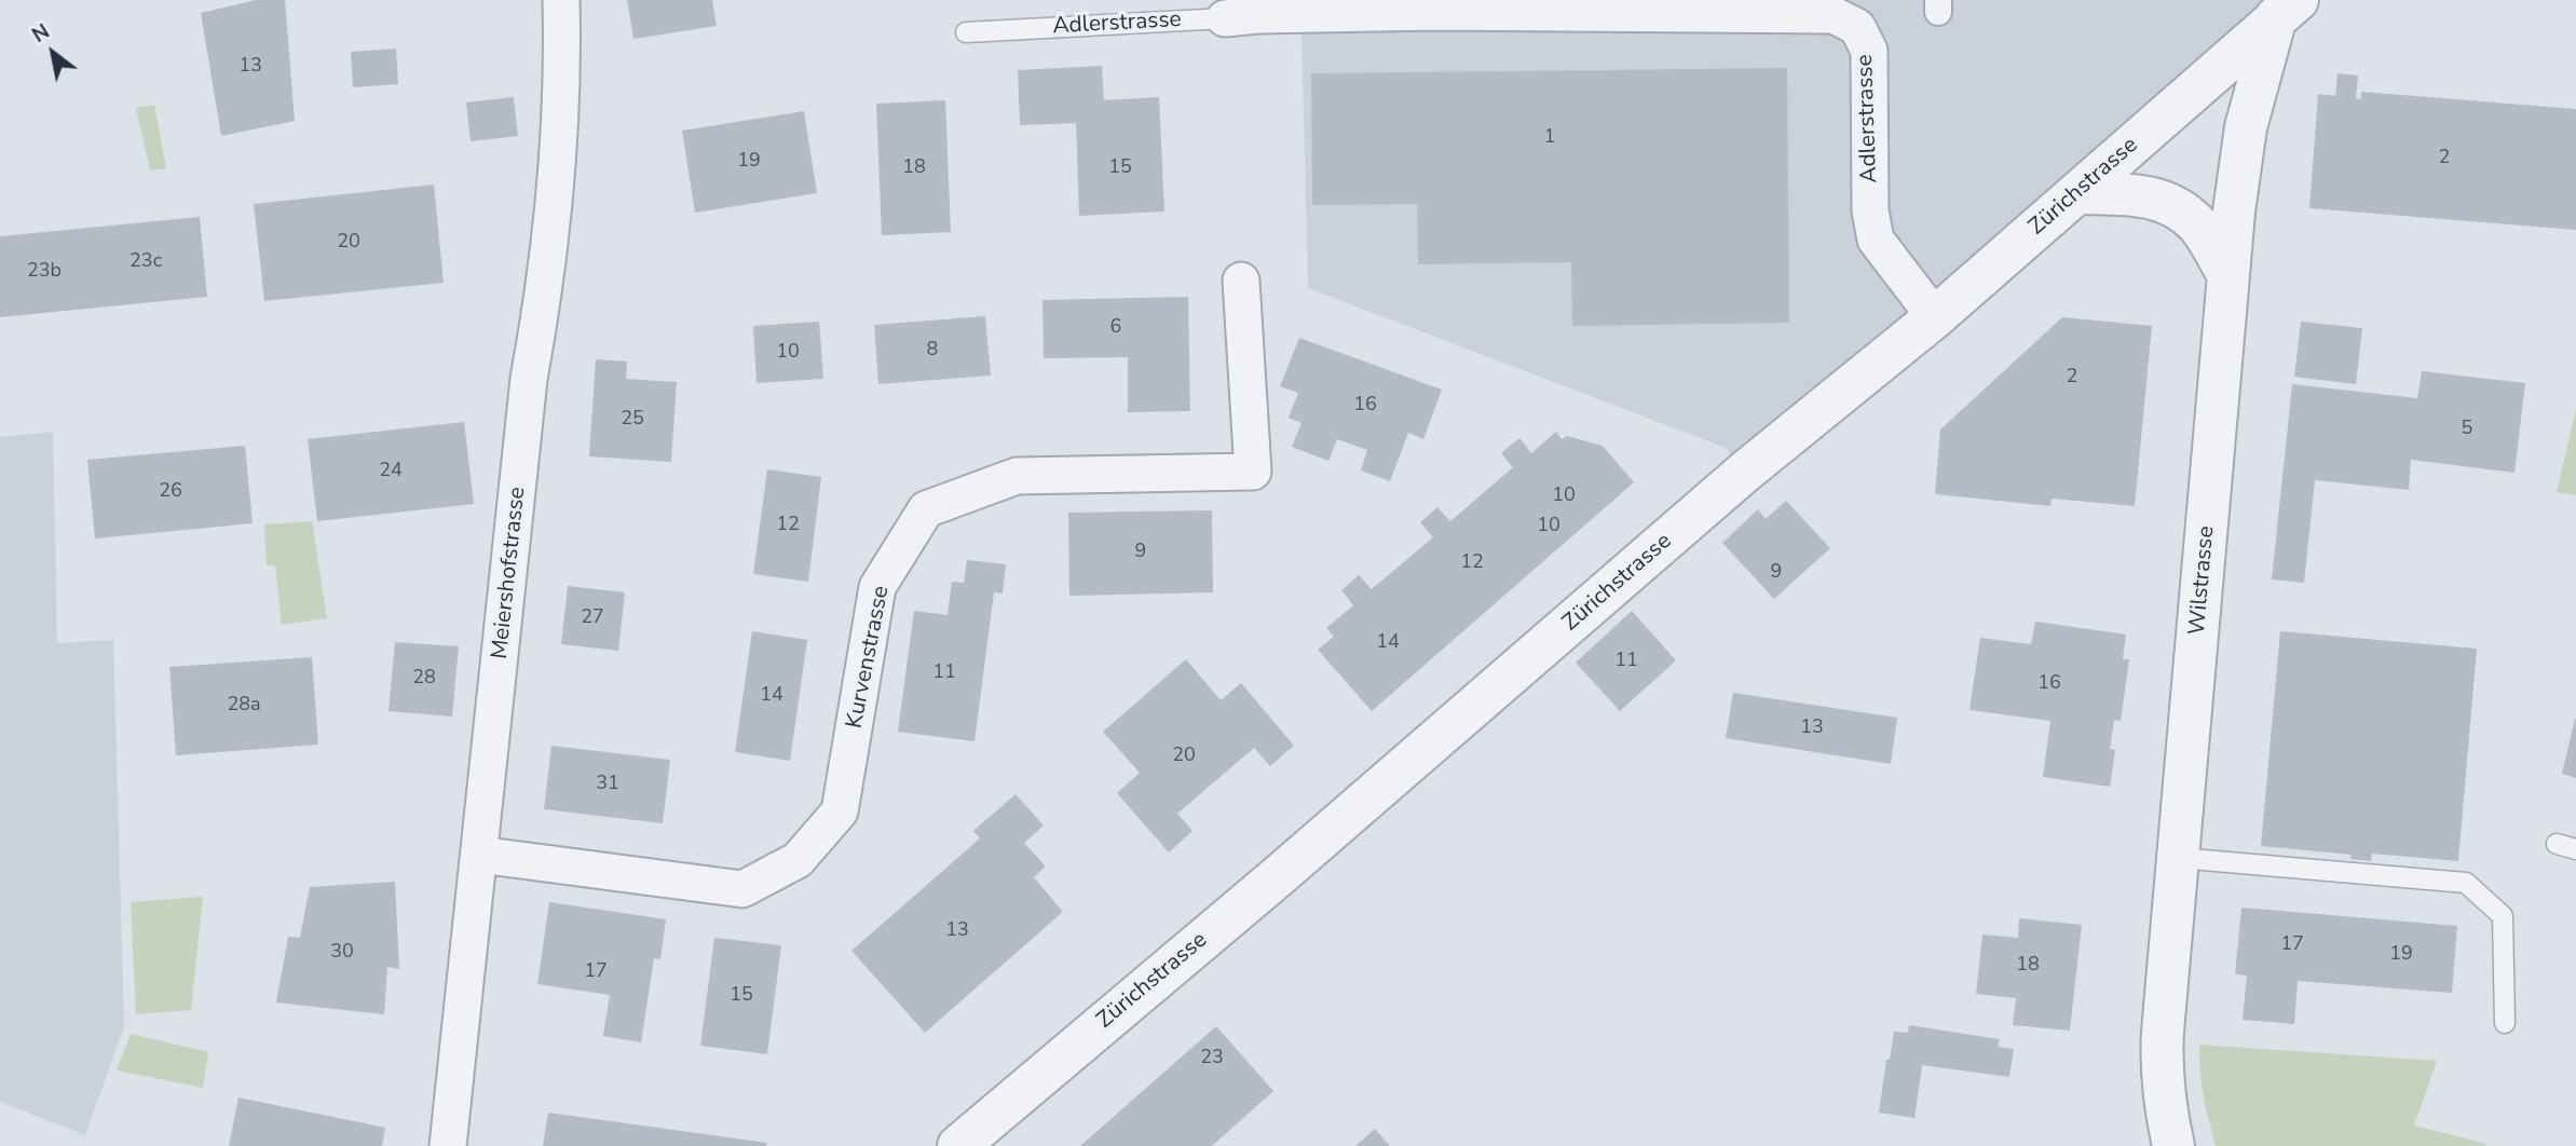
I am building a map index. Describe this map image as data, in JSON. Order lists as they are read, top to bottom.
{
  "streets": {
    "street": [
      "Adlerstrasse",
      "Zürichstrasse",
      "Meiershofstrasse",
      "Wilstrasse",
      "Kurvenstrasse"
    ]
  },
  "crossings": [
    ["Adlerstrasse", "Zürichstrasse"],
    ["Zürichstrasse", "Wilstrasse"],
    ["Meiershofstrasse", "Kurvenstrasse"]
  ],
  "house_numbers": [
    "13",
    "1",
    "2",
    "19",
    "18",
    "15",
    "20",
    "23c",
    "23b",
    "6",
    "8",
    "10",
    "2",
    "16",
    "25",
    "5",
    "24",
    "26",
    "10",
    "12",
    "10",
    "9",
    "12",
    "9",
    "27",
    "14",
    "11",
    "11",
    "28",
    "16",
    "14",
    "28a",
    "13",
    "20",
    "31",
    "13",
    "17",
    "30",
    "19",
    "18",
    "17",
    "15",
    "23"
  ],
  "north": "top left"
}
